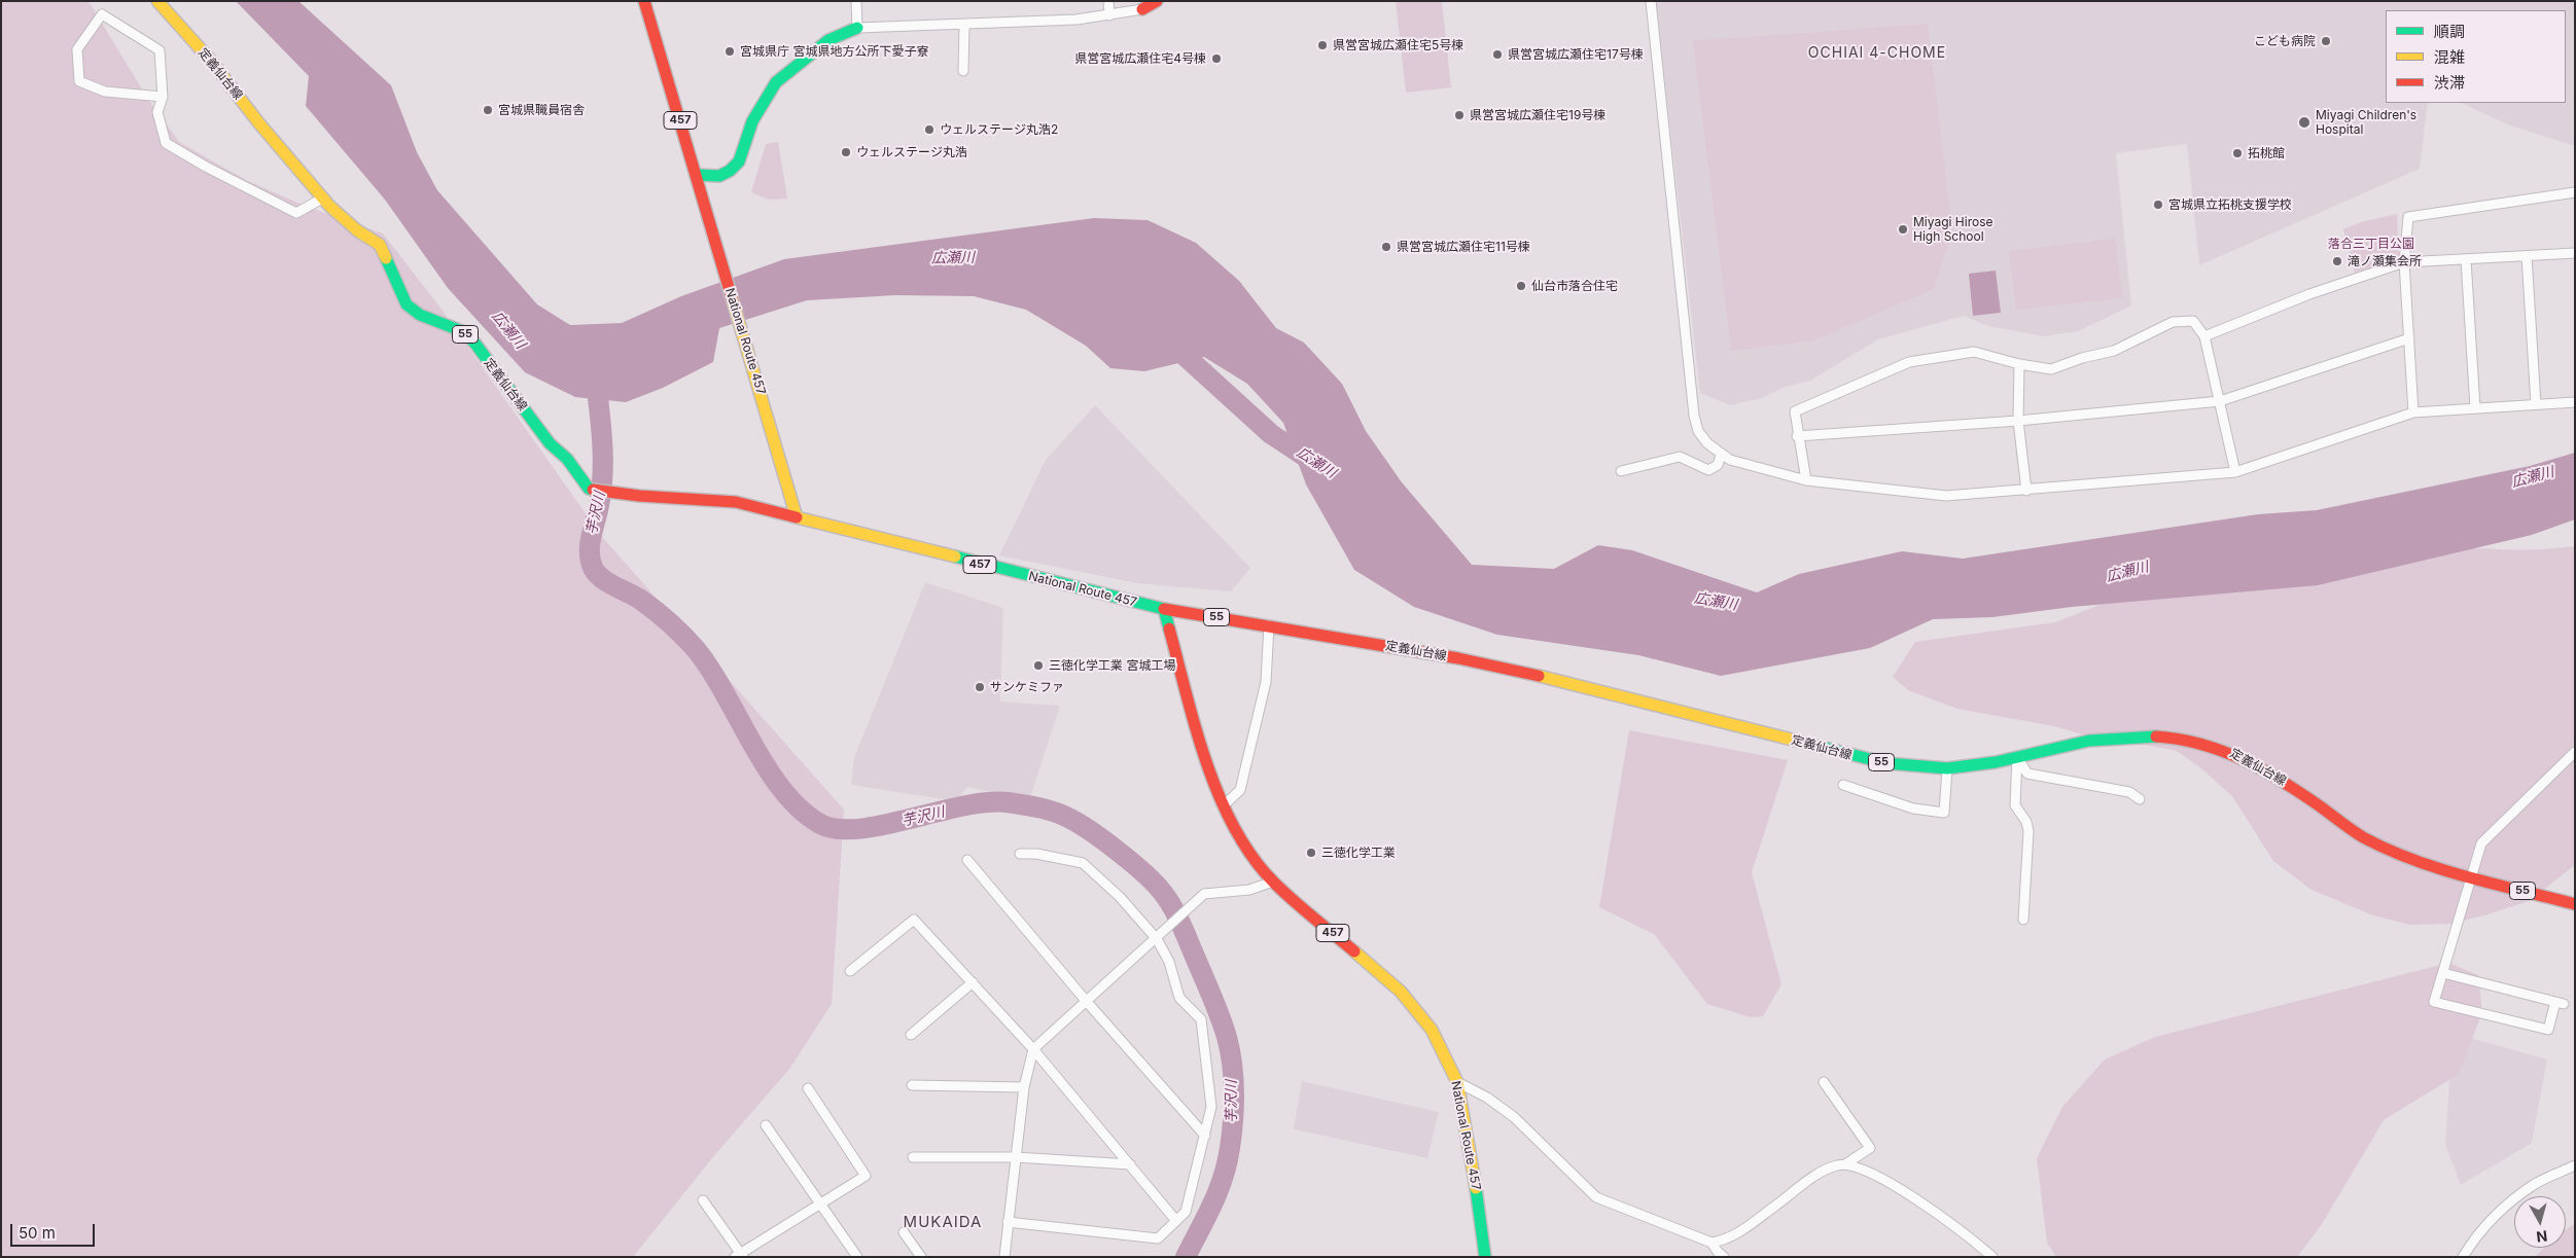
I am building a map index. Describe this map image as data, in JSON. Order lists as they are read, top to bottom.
{
  "streets": {
    "main road": [
      "定義仙台線",
      "457",
      "55",
      "National Route 457"
    ]
  },
  "crossings": [
    ["定義仙台線", "National Route 457"]
  ],
  "districts": ["OCHIAI 4-CHOME", "MUKAIDA"],
  "water": ["広瀬川", "芋沢川"],
  "parks": ["落合三丁目公園"],
  "places": [
    "こども病院",
    "県営宮城広瀬住宅5号棟",
    "宮城県庁 宮城県地方公所下愛子寮",
    "県営宮城広瀬住宅17号棟",
    "県営宮城広瀬住宅4号棟",
    "宮城県職員宿舎",
    "県営宮城広瀬住宅19号棟",
    "Miyagi Children's Hospital",
    "ウェルステージ丸浩2",
    "ウェルステージ丸浩",
    "拓桃館",
    "宮城県立拓桃支援学校",
    "Miyagi Hirose High School",
    "県営宮城広瀬住宅11号棟",
    "滝ノ瀬集会所",
    "仙台市落合住宅",
    "三徳化学工業 宮城工場",
    "サンケミファ",
    "三徳化学工業"
  ],
  "legend": ["順調", "混雑", "渋滞"],
  "scale_bar": "50 m",
  "north": "bottom"
}
